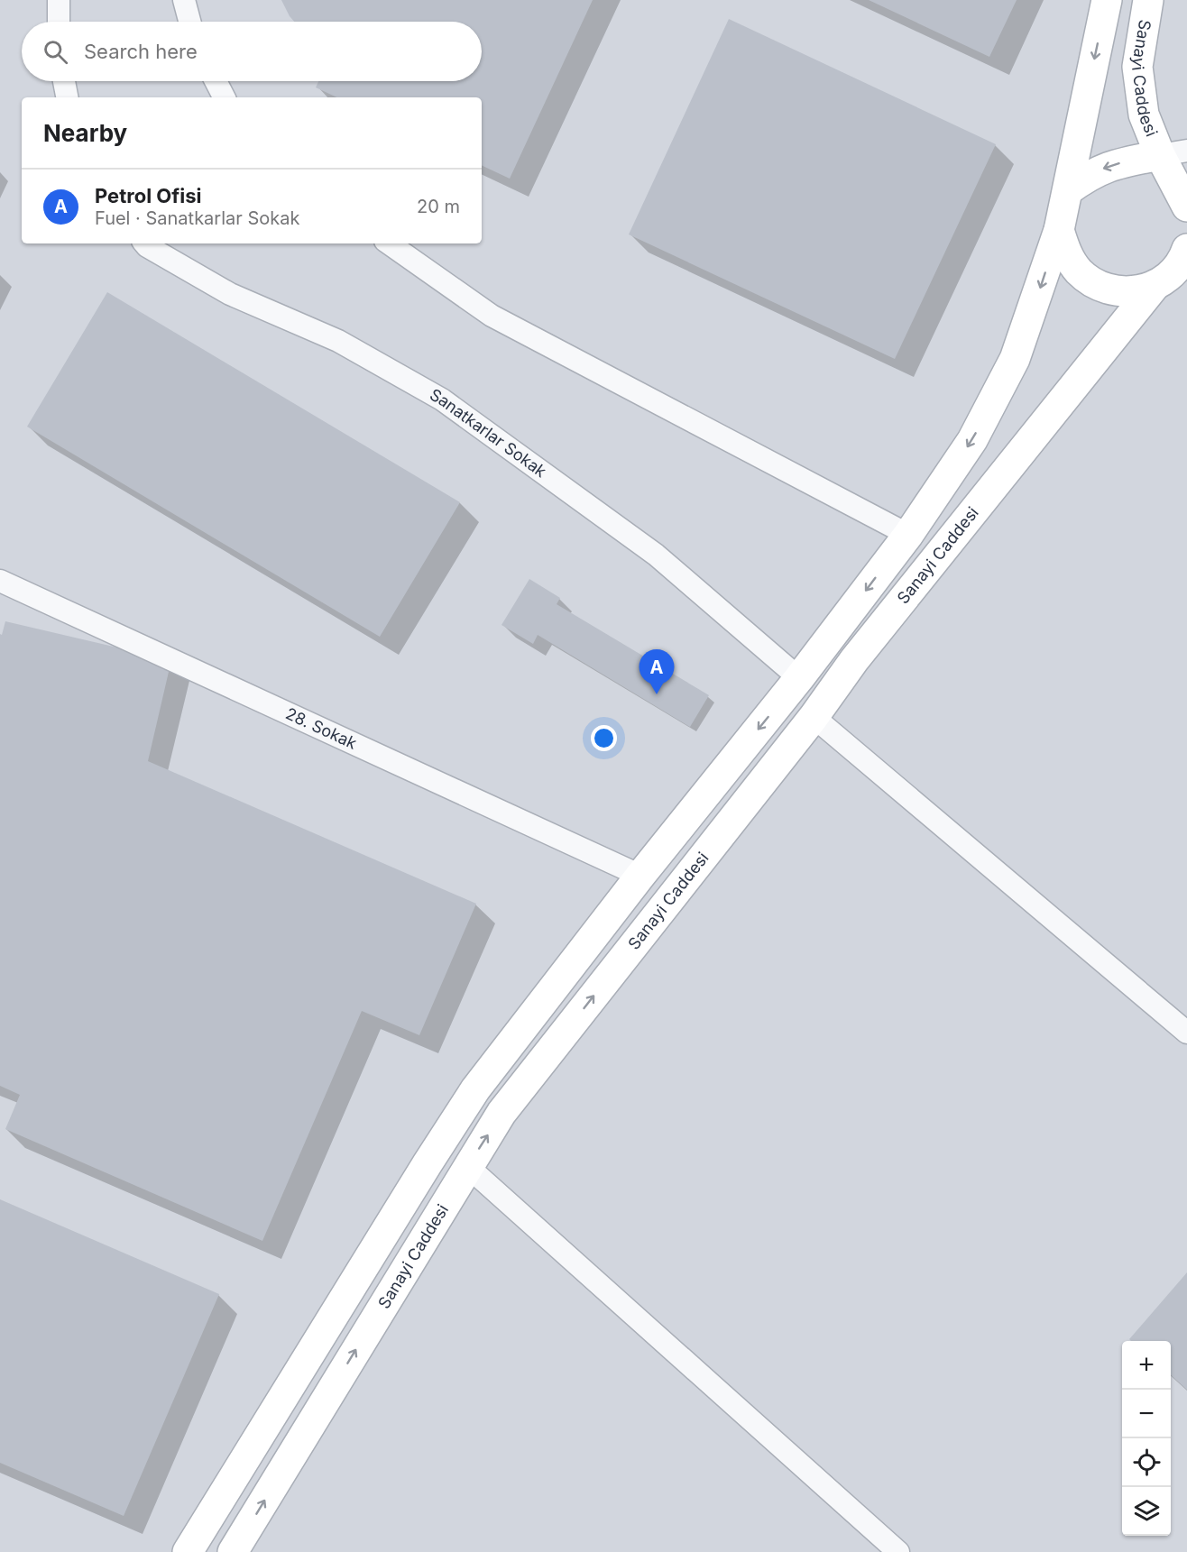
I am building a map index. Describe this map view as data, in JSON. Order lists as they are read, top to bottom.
{
  "streets": {
    "street": ["Sanayi Caddesi", "Sanatkarlar Sokak", "28. Sokak"]
  },
  "page": {
    "search": "Search here",
    "heading": "Nearby",
    "list": [
      {
        "mark": "A",
        "name": "Petrol Ofisi",
        "note": "Fuel · Sanatkarlar Sokak",
        "value": "20 m"
      }
    ],
    "pins": "A",
    "map_buttons": ["+", "−"]
  }
}
